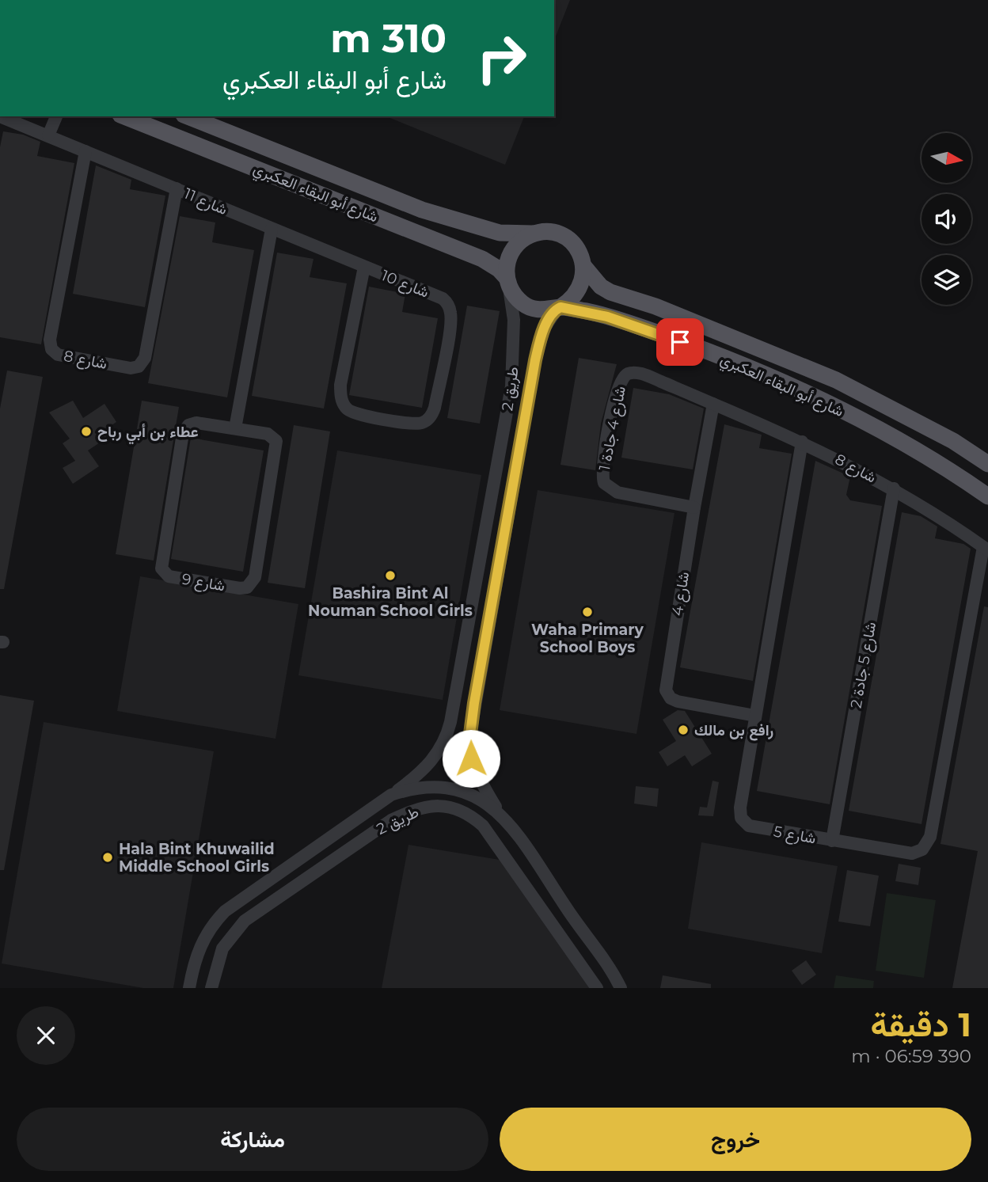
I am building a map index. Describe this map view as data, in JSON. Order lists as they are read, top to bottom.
{
  "streets": {
    "main road": ["شارع أبو البقاء العكبري"],
    "street": [
      "شارع 11",
      "شارع 10",
      "شارع 8",
      "طريق 2",
      "شارع 4 جادة 1",
      "شارع 9",
      "شارع 4",
      "شارع 5 جادة 2",
      "شارع 5"
    ]
  },
  "crossings": [
    ["شارع أبو البقاء العكبري", "طريق 2"],
    ["شارع 11", "شارع 10"],
    ["شارع 11", "شارع 8"],
    ["شارع 8", "شارع 4 جادة 1"],
    ["شارع 8", "شارع 4"],
    ["شارع 8", "شارع 5 جادة 2"],
    ["شارع 8", "شارع 5"],
    ["شارع 4 جادة 1", "شارع 4"],
    ["شارع 4", "شارع 5"],
    ["شارع 5 جادة 2", "شارع 5"]
  ],
  "places": [
    "عطاء بن أبي رباح",
    "Bashira Bint Al Nouman School Girls",
    "Waha Primary School Boys",
    "رافع بن مالك",
    "Hala Bint Khuwailid Middle School Girls"
  ],
  "north": "right",
  "page": {
    "turn": ["310 m", "شارع أبو البقاء العكبري"],
    "heading": ["1 دقيقة", "390 m · 06:59"],
    "buttons": ["خروج", "مشاركة"]
  }
}
